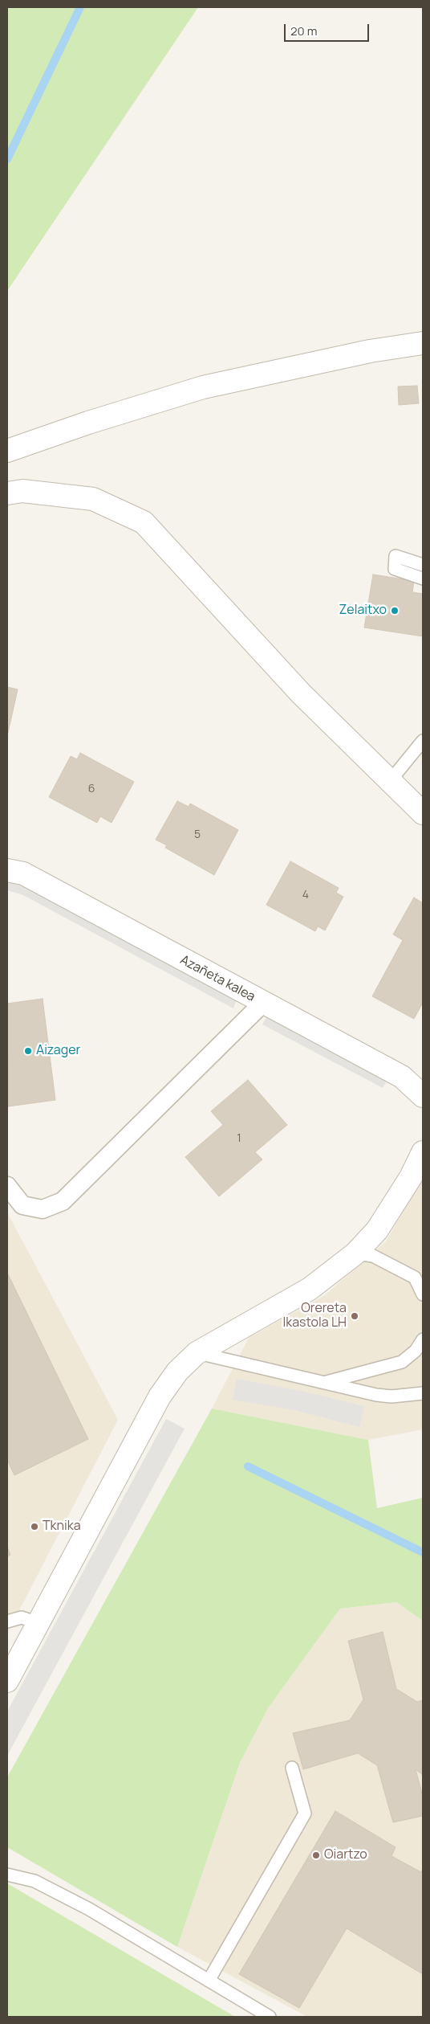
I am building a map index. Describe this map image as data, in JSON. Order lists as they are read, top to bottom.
{
  "streets": {
    "street": ["Azañeta kalea"]
  },
  "places": [
    "Zelaitxo",
    "Aizager",
    "Orereta Ikastola LH",
    "Tknika",
    "Oiartzo"
  ],
  "house_numbers": [
    "6",
    "5",
    "4",
    "1"
  ],
  "scale_bar": "20 m"
}
